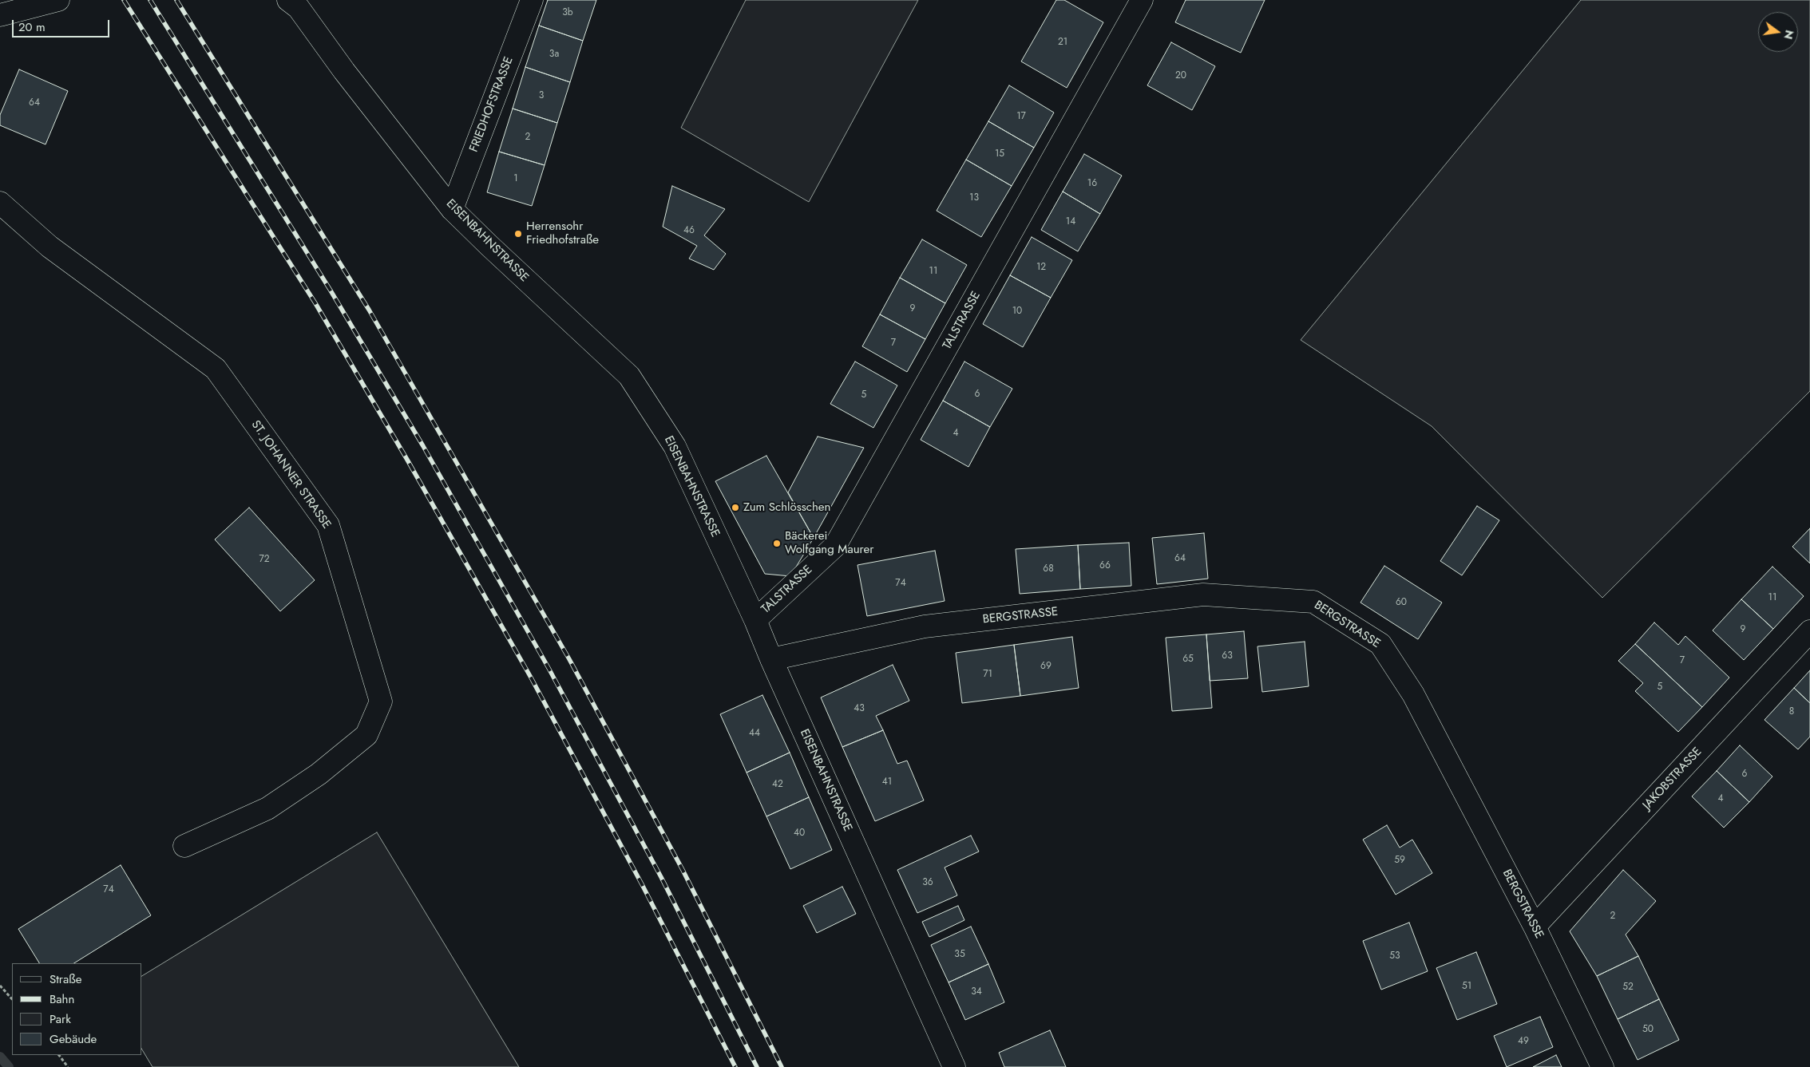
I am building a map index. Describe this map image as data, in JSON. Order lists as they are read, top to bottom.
{
  "streets": {
    "street": [
      "FRIEDHOFSTRASSE",
      "EISENBAHNSTRASSE",
      "TALSTRASSE",
      "ST. JOHANNER STRASSE",
      "BERGSTRASSE",
      "JAKOBSTRASSE"
    ]
  },
  "crossings": [
    ["FRIEDHOFSTRASSE", "EISENBAHNSTRASSE"],
    ["EISENBAHNSTRASSE", "TALSTRASSE"],
    ["EISENBAHNSTRASSE", "BERGSTRASSE"],
    ["BERGSTRASSE", "JAKOBSTRASSE"]
  ],
  "places": ["Herrensohr Friedhofstraße", "Zum Schlösschen", "Bäckerei Wolfgang Maurer"],
  "house_numbers": [
    "3b",
    "21",
    "3a",
    "20",
    "3",
    "64",
    "17",
    "2",
    "15",
    "1",
    "16",
    "13",
    "14",
    "46",
    "12",
    "11",
    "9",
    "10",
    "7",
    "6",
    "5",
    "4",
    "64",
    "72",
    "66",
    "68",
    "74",
    "11",
    "60",
    "9",
    "63",
    "65",
    "7",
    "69",
    "71",
    "5",
    "43",
    "8",
    "44",
    "6",
    "41",
    "42",
    "4",
    "40",
    "59",
    "36",
    "74",
    "2",
    "35",
    "53",
    "51",
    "52",
    "34",
    "50",
    "49"
  ],
  "legend": [
    "Straße",
    "Bahn",
    "Park",
    "Gebäude"
  ],
  "scale_bar": "20 m",
  "north": "right"
}
